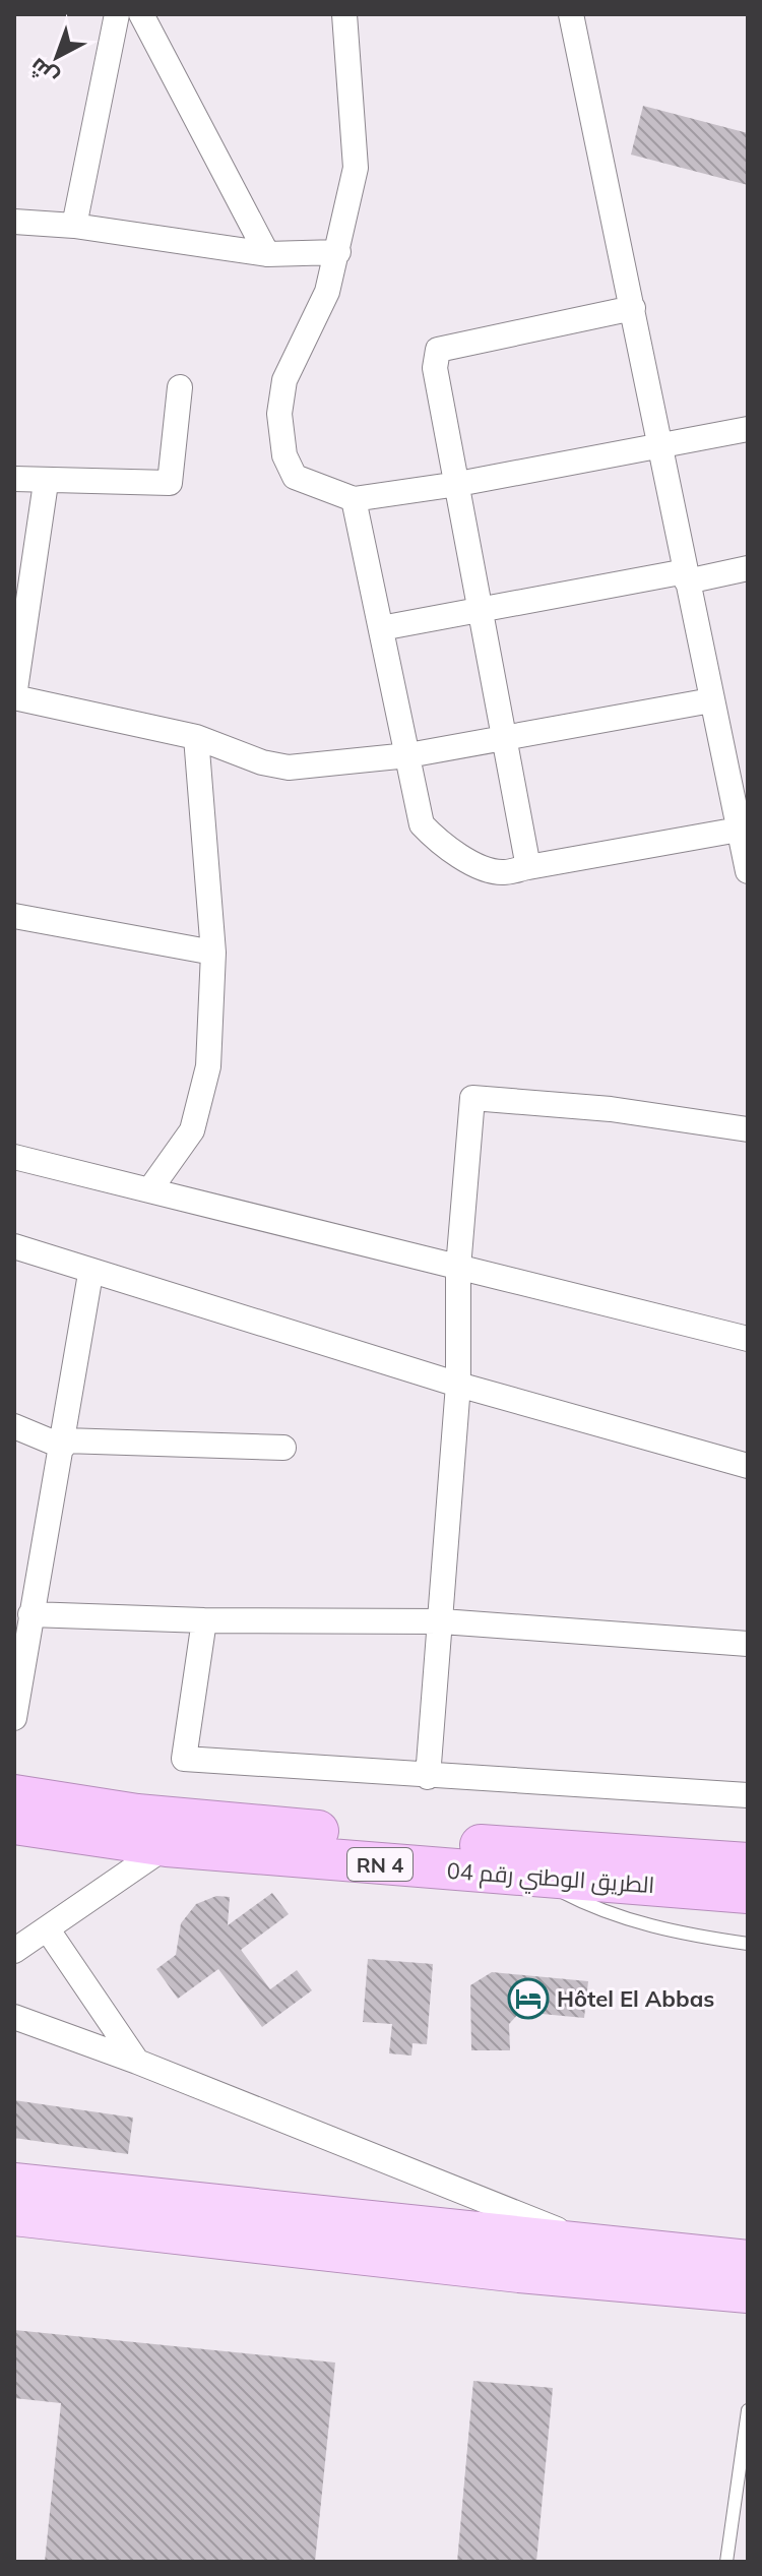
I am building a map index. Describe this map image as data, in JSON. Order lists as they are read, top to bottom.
{
  "streets": {
    "highway": ["RN 4", "الطريق الوطني رقم 04"]
  },
  "places": {
    "hotel": ["Hôtel El Abbas"]
  },
  "north": "bottom left"
}
